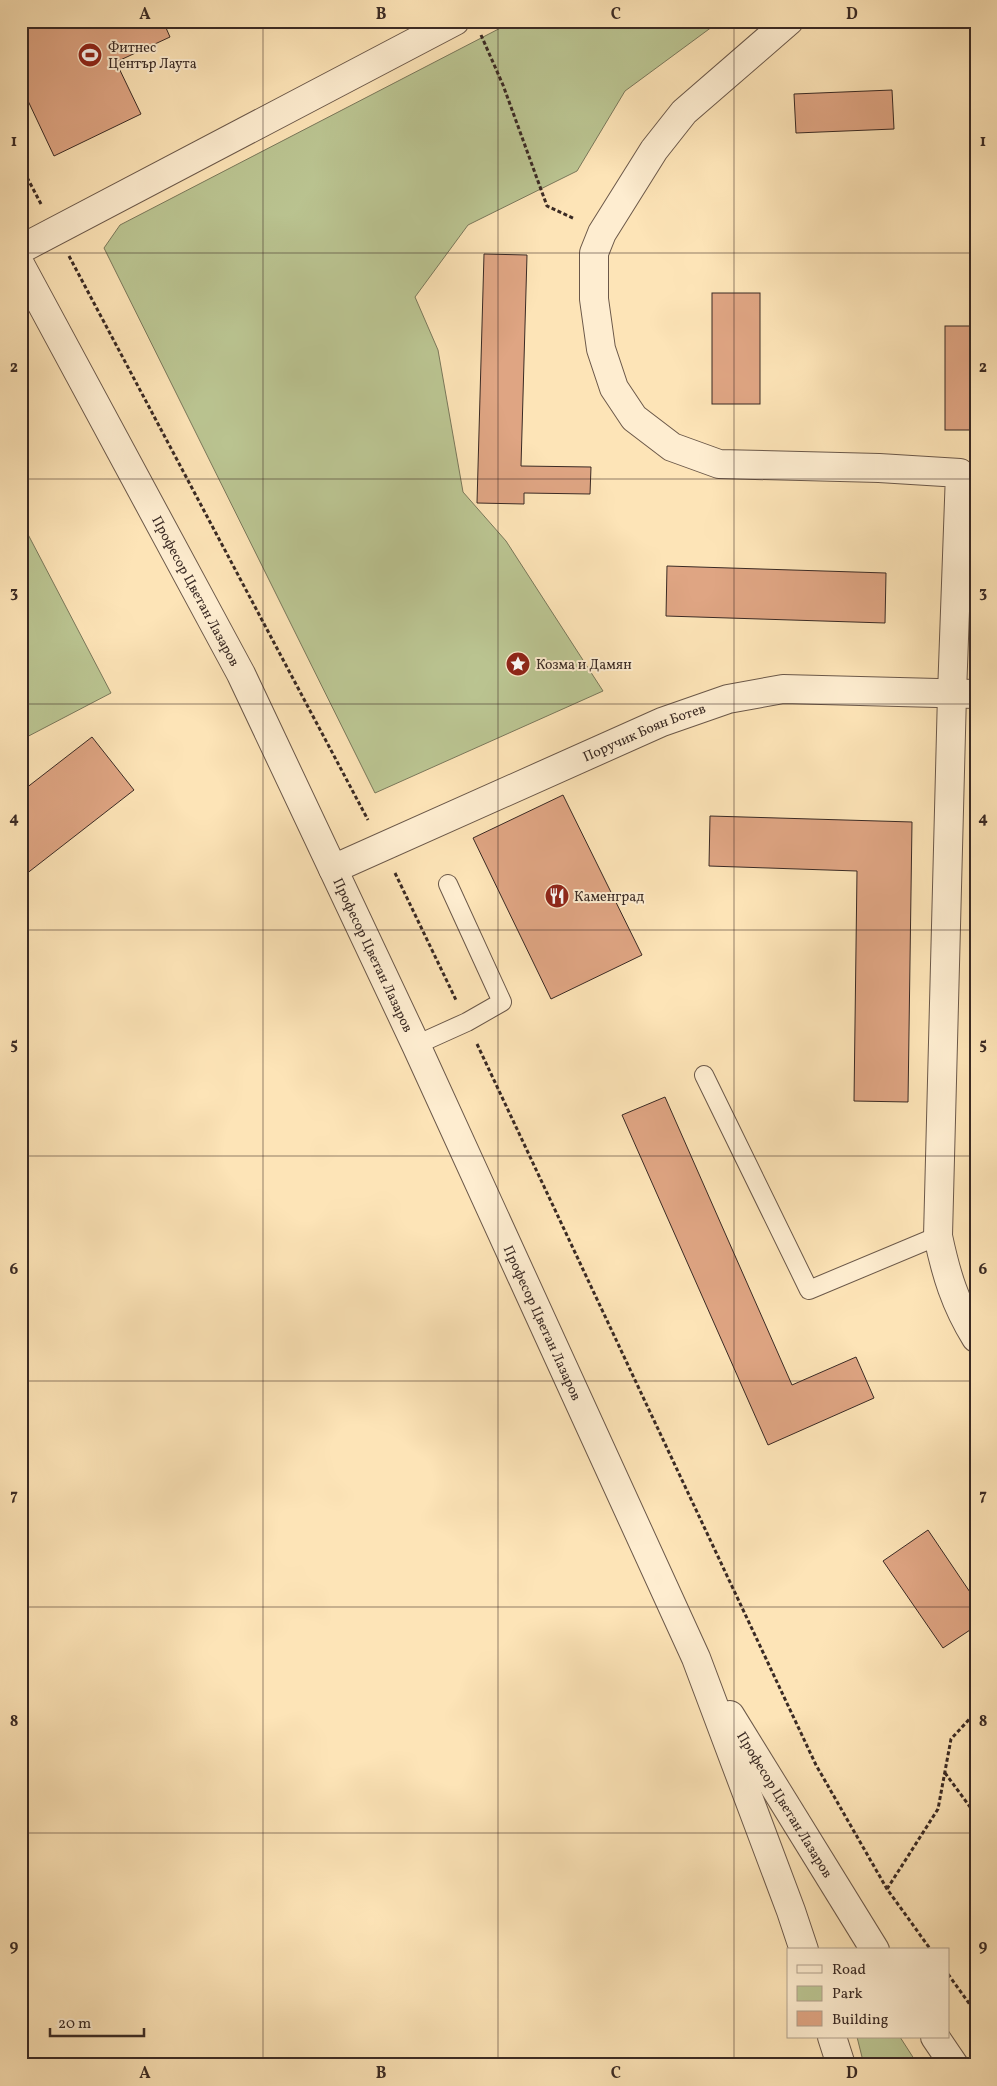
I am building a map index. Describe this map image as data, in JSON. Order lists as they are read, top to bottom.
{
  "streets": {
    "street": ["Професор Цветан Лазаров", "Поручик Боян Ботев"]
  },
  "crossings": [
    ["Професор Цветан Лазаров", "Поручик Боян Ботев"]
  ],
  "places": {
    "sports": ["Фитнес Център Лаута"],
    "place": ["Козма и Дамян"],
    "restaurant": ["Каменград"]
  },
  "legend": ["Road", "Park", "Building"],
  "scale_bar": "20 m",
  "grid": {
    "columns": [
      "A",
      "B",
      "C",
      "D"
    ],
    "rows": [
      "1",
      "2",
      "3",
      "4",
      "5",
      "6",
      "7",
      "8",
      "9"
    ]
  }
}
